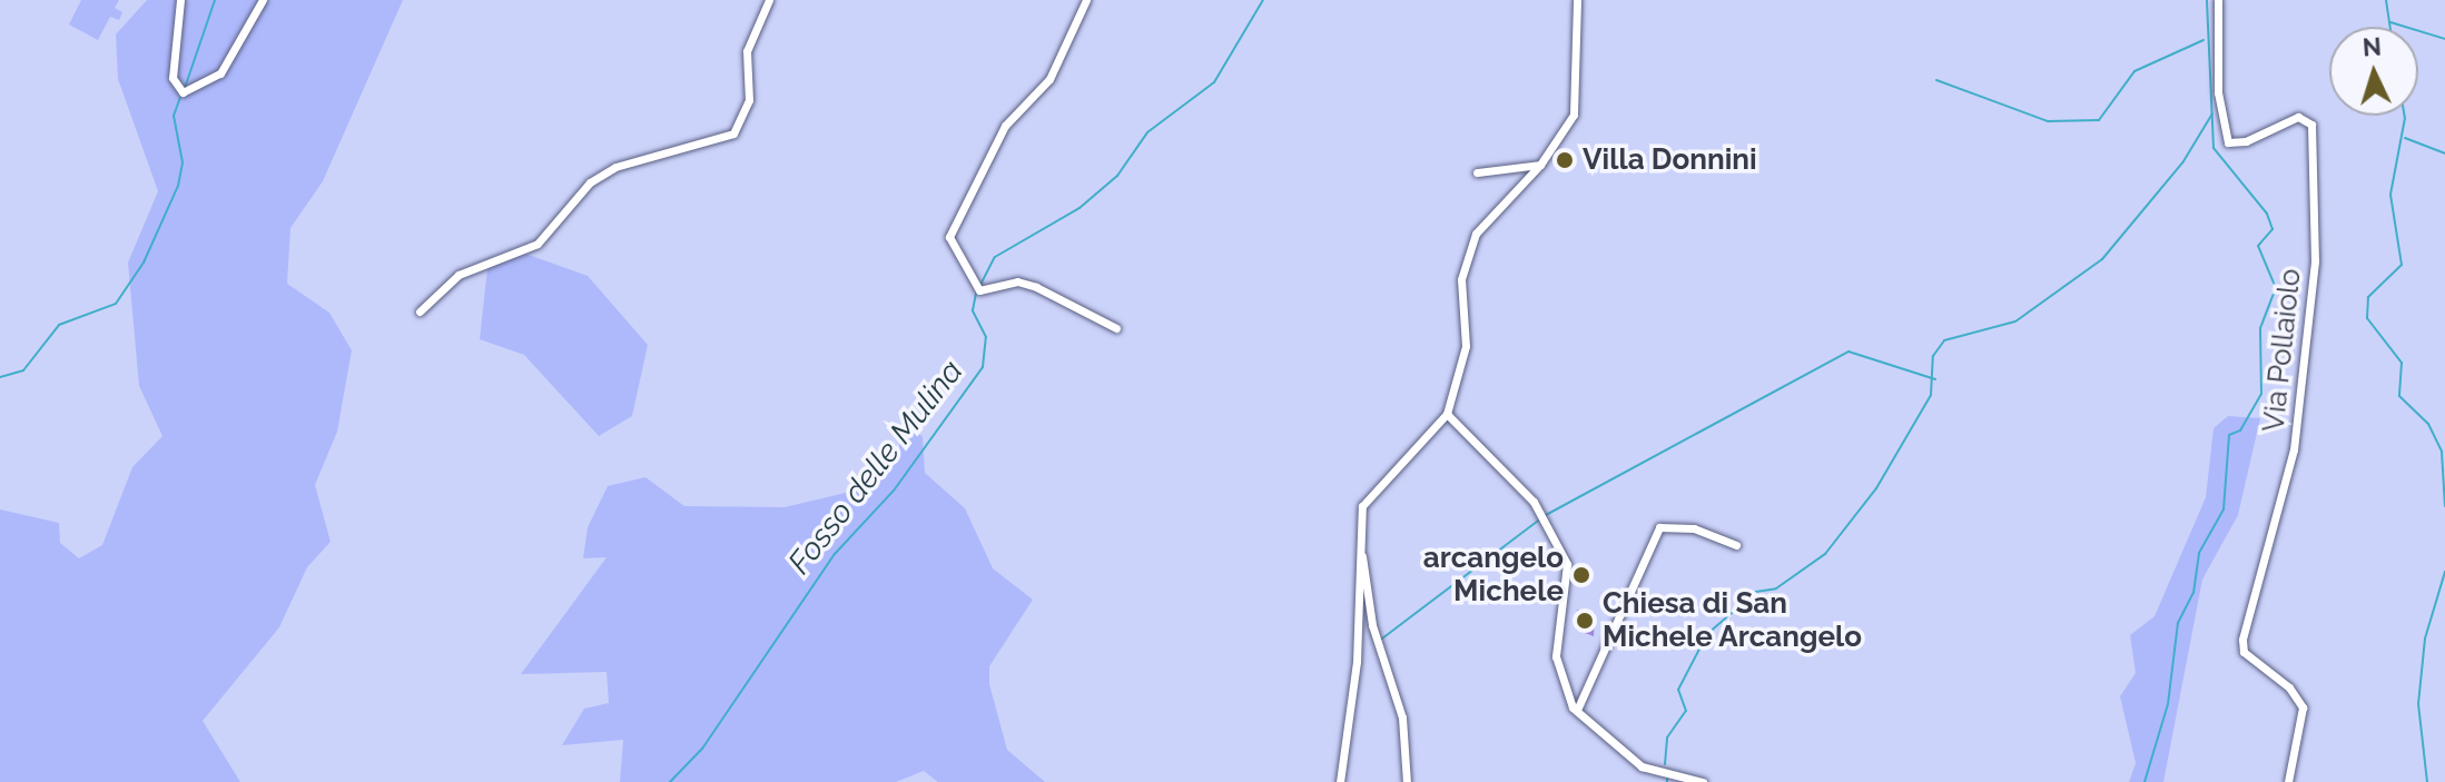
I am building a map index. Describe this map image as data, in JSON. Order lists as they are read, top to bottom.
{
  "streets": {
    "street": ["Via Pollaiolo"]
  },
  "water": ["Fosso delle Mulina"],
  "places": ["Villa Donnini", "arcangelo Michele", "Chiesa di San Michele Arcangelo"],
  "north": "top"
}
